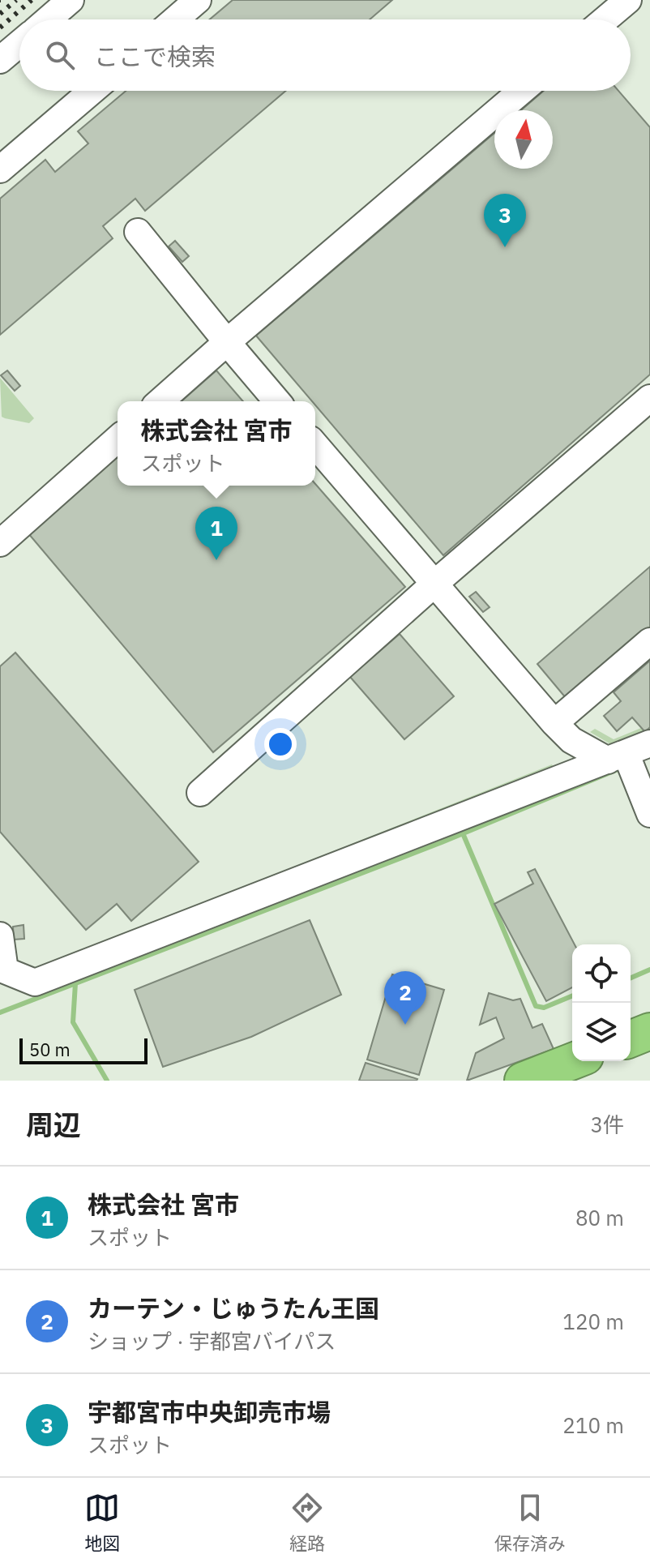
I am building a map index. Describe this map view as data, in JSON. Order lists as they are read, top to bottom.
{
  "scale_bar": "50 m",
  "north": "top",
  "page": {
    "search": "ここで検索",
    "pins": ["3", "1", "2"],
    "popup": ["株式会社 宮市", "スポット"],
    "scale": "50 m",
    "heading": ["周辺", "3件"],
    "list": [
      {
        "mark": "1",
        "name": "株式会社 宮市",
        "note": "スポット",
        "value": "80 m"
      },
      {
        "mark": "2",
        "name": "カーテン・じゅうたん王国",
        "note": "ショップ · 宇都宮バイパス",
        "value": "120 m"
      },
      {
        "mark": "3",
        "name": "宇都宮市中央卸売市場",
        "note": "スポット",
        "value": "210 m"
      }
    ],
    "nav": ["地図", "経路", "保存済み"]
  }
}
